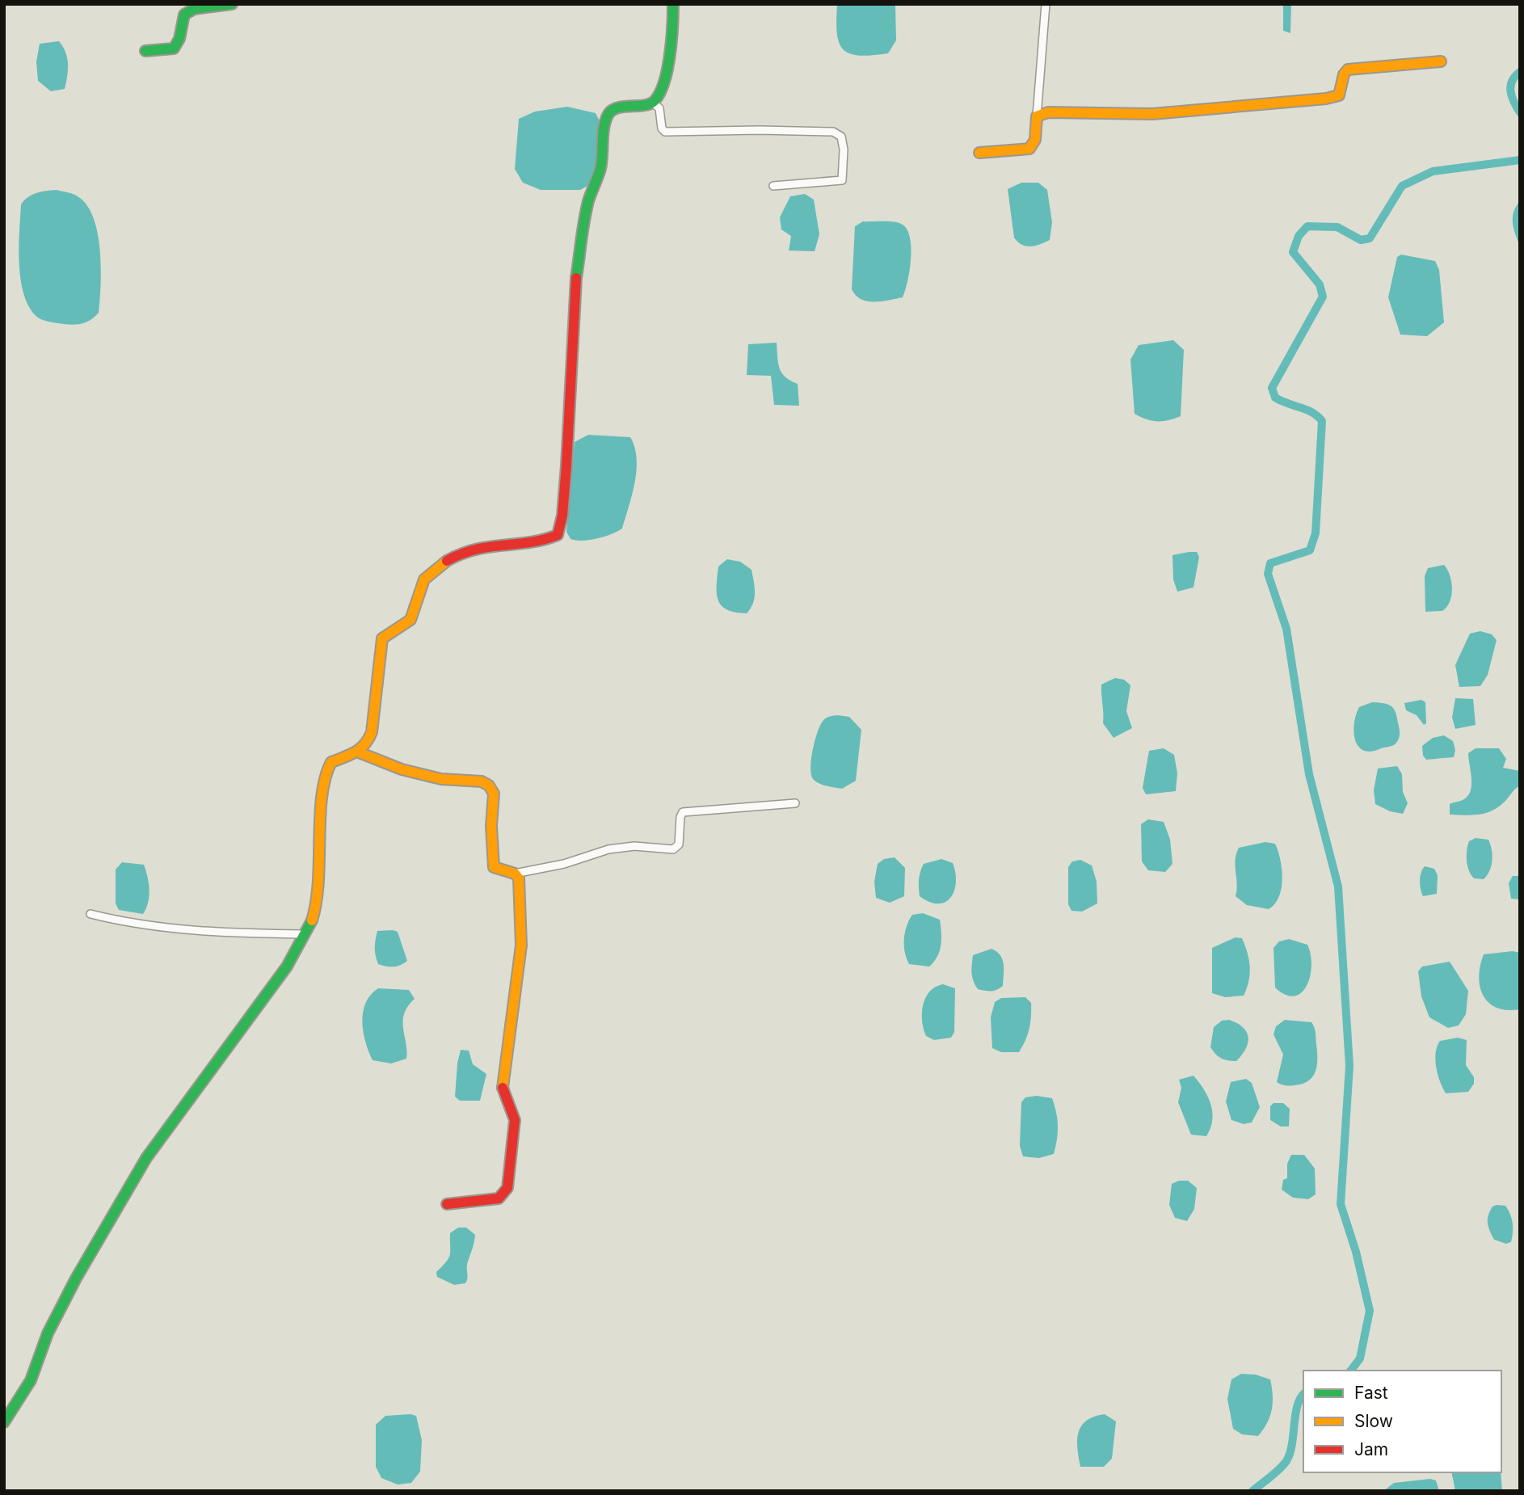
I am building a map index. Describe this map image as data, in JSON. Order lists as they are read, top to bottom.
{
  "legend": ["Fast", "Slow", "Jam"]
}
